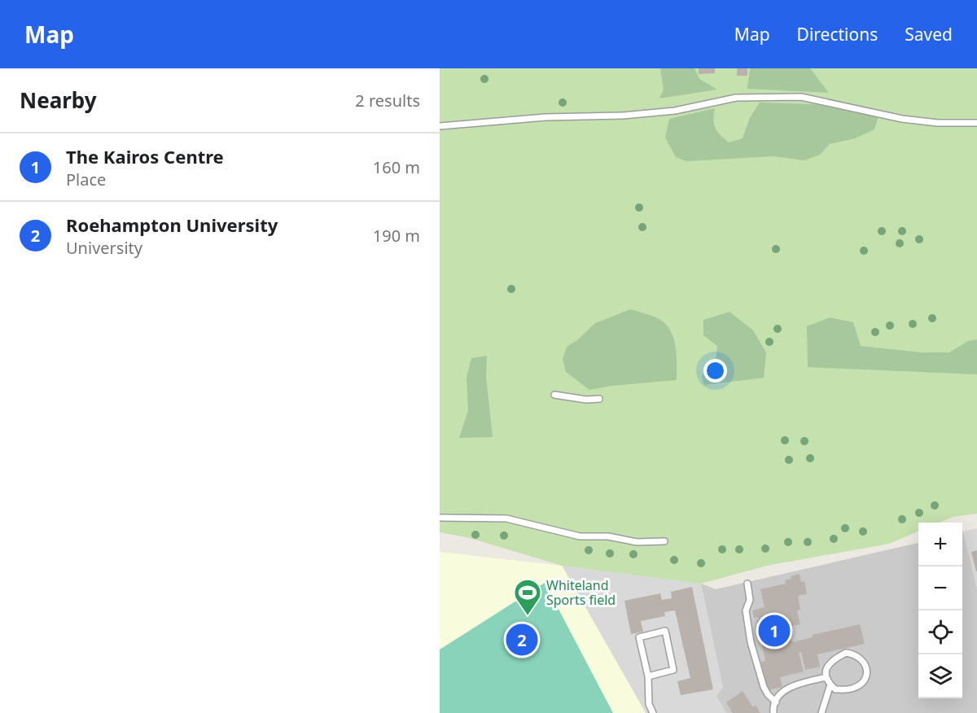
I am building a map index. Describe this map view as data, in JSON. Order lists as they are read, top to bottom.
{
  "places": {
    "sports": ["Whiteland Sports field"]
  },
  "page": {
    "header": "Map",
    "nav": ["Map", "Directions", "Saved"],
    "heading": ["Nearby", "2 results"],
    "list": [
      {
        "mark": "1",
        "name": "The Kairos Centre",
        "note": "Place",
        "value": "160 m"
      },
      {
        "mark": "2",
        "name": "Roehampton University",
        "note": "University",
        "value": "190 m"
      }
    ],
    "map_buttons": ["+", "−"],
    "pins": ["1", "2"]
  }
}
